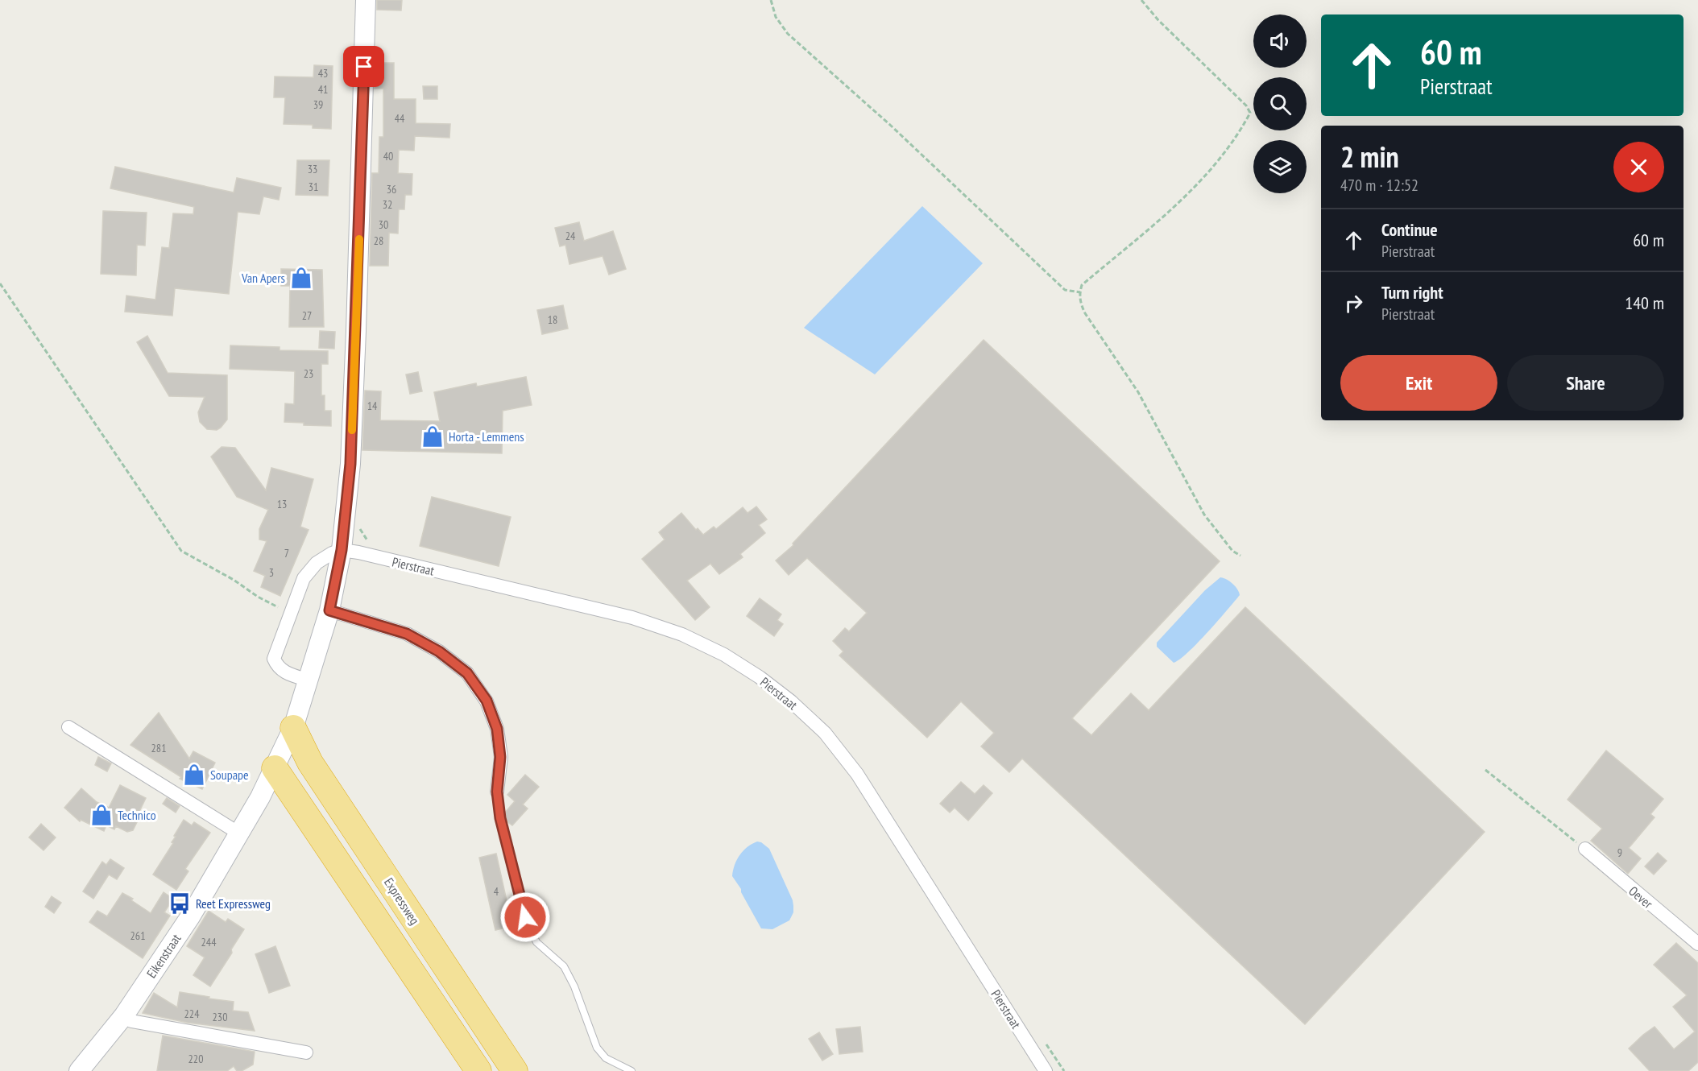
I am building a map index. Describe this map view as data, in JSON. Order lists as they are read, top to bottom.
{
  "streets": {
    "highway": ["Expressweg"],
    "street": ["Pierstraat", "Oever", "Eikenstraat"]
  },
  "crossings": [
    ["Expressweg", "Eikenstraat"]
  ],
  "places": {
    "shop": [
      "Van Apers",
      "Horta - Lemmens",
      "Soupape",
      "Technico"
    ],
    "bus stop": ["Reet Expressweg"]
  },
  "house_numbers": [
    "43",
    "41",
    "39",
    "44",
    "40",
    "33",
    "31",
    "36",
    "32",
    "30",
    "24",
    "28",
    "27",
    "18",
    "23",
    "14",
    "13",
    "7",
    "3",
    "281",
    "9",
    "4",
    "261",
    "244",
    "224",
    "230",
    "220"
  ],
  "page": {
    "turn": ["60 m", "Pierstraat"],
    "heading": ["2 min", "470 m · 12:52"],
    "list": [
      {
        "name": "Continue",
        "note": "Pierstraat",
        "value": "60 m"
      },
      {
        "name": "Turn right",
        "note": "Pierstraat",
        "value": "140 m"
      }
    ],
    "buttons": ["Exit", "Share"]
  }
}
